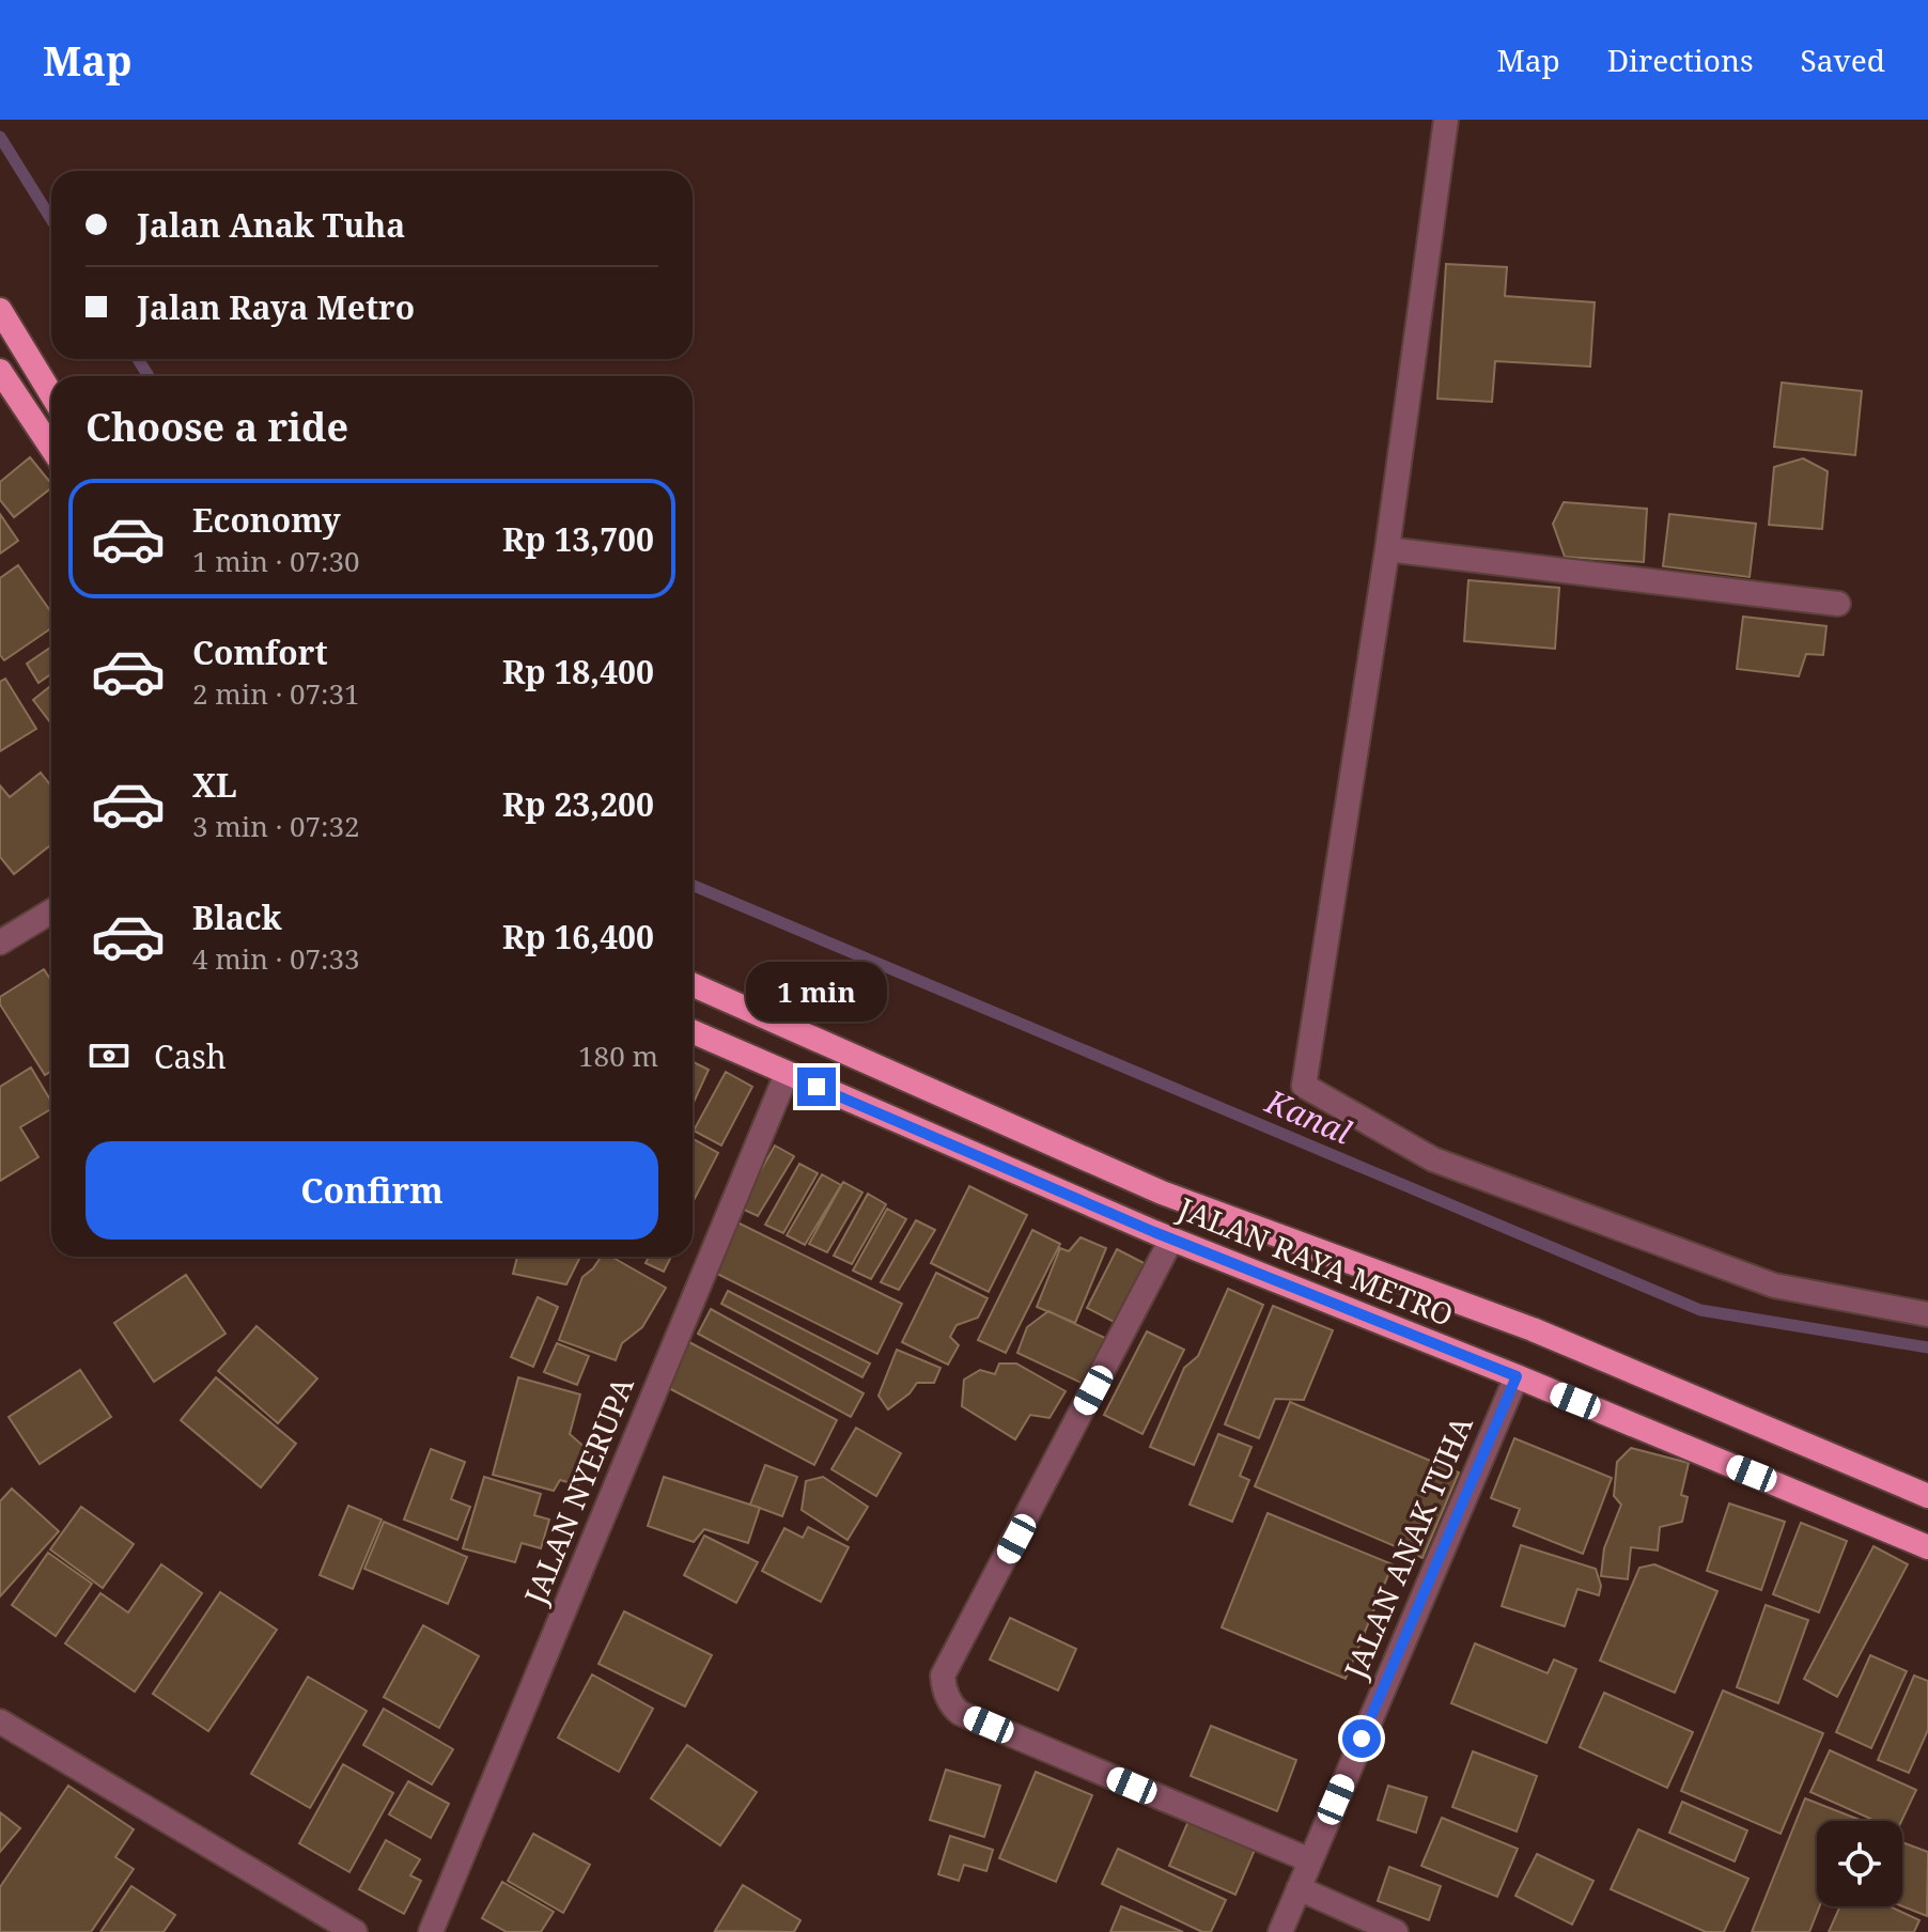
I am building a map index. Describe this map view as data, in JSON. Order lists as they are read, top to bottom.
{
  "streets": {
    "highway": ["JALAN RAYA METRO"],
    "street": ["JALAN NYERUPA", "JALAN ANAK TUHA"]
  },
  "crossings": [
    ["JALAN RAYA METRO", "JALAN NYERUPA"],
    ["JALAN RAYA METRO", "JALAN ANAK TUHA"]
  ],
  "water": ["Kanal"],
  "page": {
    "header": "Map",
    "nav": ["Map", "Directions", "Saved"],
    "banner": ["Jalan Anak Tuha", "Jalan Raya Metro"],
    "heading": "Choose a ride",
    "list": [
      {
        "name": "Economy",
        "note": "1 min · 07:30",
        "value": "Rp 13,700"
      },
      {
        "name": "Comfort",
        "note": "2 min · 07:31",
        "value": "Rp 18,400"
      },
      {
        "name": "XL",
        "note": "3 min · 07:32",
        "value": "Rp 23,200"
      },
      {
        "name": "Black",
        "note": "4 min · 07:33",
        "value": "Rp 16,400"
      }
    ],
    "bubble": "1 min",
    "pay": ["Cash", "180 m"],
    "buttons": "Confirm"
  }
}
